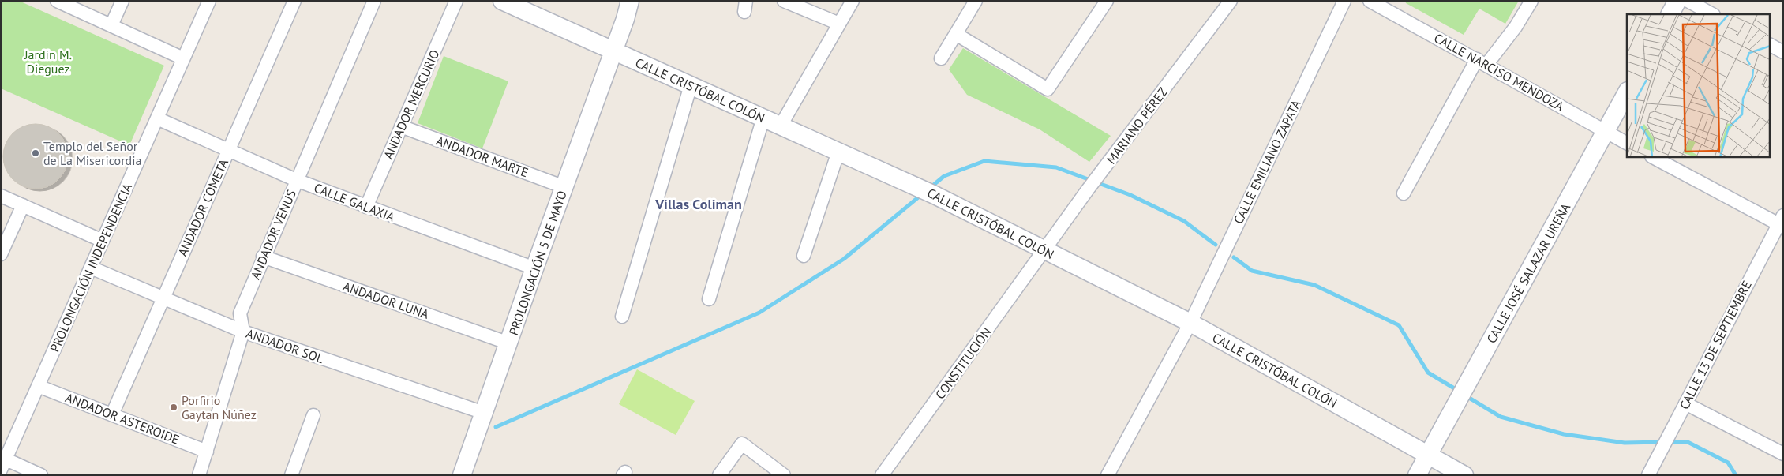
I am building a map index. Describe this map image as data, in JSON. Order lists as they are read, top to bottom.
{
  "streets": {
    "street": [
      "CALLE NARCISO MENDOZA",
      "CALLE CRISTÓBAL COLÓN",
      "ANDADOR MERCURIO",
      "MARIANO PÉREZ",
      "ANDADOR MARTE",
      "CALLE EMILIANO ZAPATA",
      "CALLE GALAXIA",
      "ANDADOR COMETA",
      "ANDADOR VENUS",
      "PROLONGACIÓN 5 DE MAYO",
      "PROLONGACIÓN INDEPENDENCIA",
      "CALLE JOSÉ SALAZAR UREÑA",
      "ANDADOR LUNA",
      "CALLE 13 DE SEPTIEMBRE",
      "ANDADOR SOL",
      "CONSTITUCIÓN",
      "ANDADOR ASTEROIDE"
    ]
  },
  "crossings": [
    ["CALLE NARCISO MENDOZA", "CALLE JOSÉ SALAZAR UREÑA"],
    ["CALLE CRISTÓBAL COLÓN", "MARIANO PÉREZ"],
    ["CALLE CRISTÓBAL COLÓN", "CALLE EMILIANO ZAPATA"],
    ["CALLE CRISTÓBAL COLÓN", "PROLONGACIÓN 5 DE MAYO"],
    ["CALLE CRISTÓBAL COLÓN", "CALLE JOSÉ SALAZAR UREÑA"],
    ["CALLE CRISTÓBAL COLÓN", "CONSTITUCIÓN"],
    ["ANDADOR MERCURIO", "ANDADOR MARTE"],
    ["ANDADOR MERCURIO", "CALLE GALAXIA"],
    ["MARIANO PÉREZ", "CONSTITUCIÓN"],
    ["ANDADOR MARTE", "PROLONGACIÓN 5 DE MAYO"],
    ["CALLE GALAXIA", "ANDADOR COMETA"],
    ["CALLE GALAXIA", "ANDADOR VENUS"],
    ["CALLE GALAXIA", "PROLONGACIÓN 5 DE MAYO"],
    ["CALLE GALAXIA", "PROLONGACIÓN INDEPENDENCIA"],
    ["ANDADOR COMETA", "ANDADOR SOL"],
    ["ANDADOR COMETA", "ANDADOR ASTEROIDE"],
    ["ANDADOR VENUS", "ANDADOR LUNA"],
    ["ANDADOR VENUS", "ANDADOR SOL"],
    ["ANDADOR VENUS", "ANDADOR ASTEROIDE"],
    ["PROLONGACIÓN 5 DE MAYO", "ANDADOR LUNA"],
    ["PROLONGACIÓN 5 DE MAYO", "ANDADOR SOL"],
    ["PROLONGACIÓN INDEPENDENCIA", "ANDADOR SOL"],
    ["PROLONGACIÓN INDEPENDENCIA", "ANDADOR ASTEROIDE"]
  ],
  "districts": ["Villas Coliman"],
  "parks": ["Jardín M. Dieguez"],
  "places": ["Templo del Señor de La Misericordia", "Porfirio Gaytan Núñez"]
}
